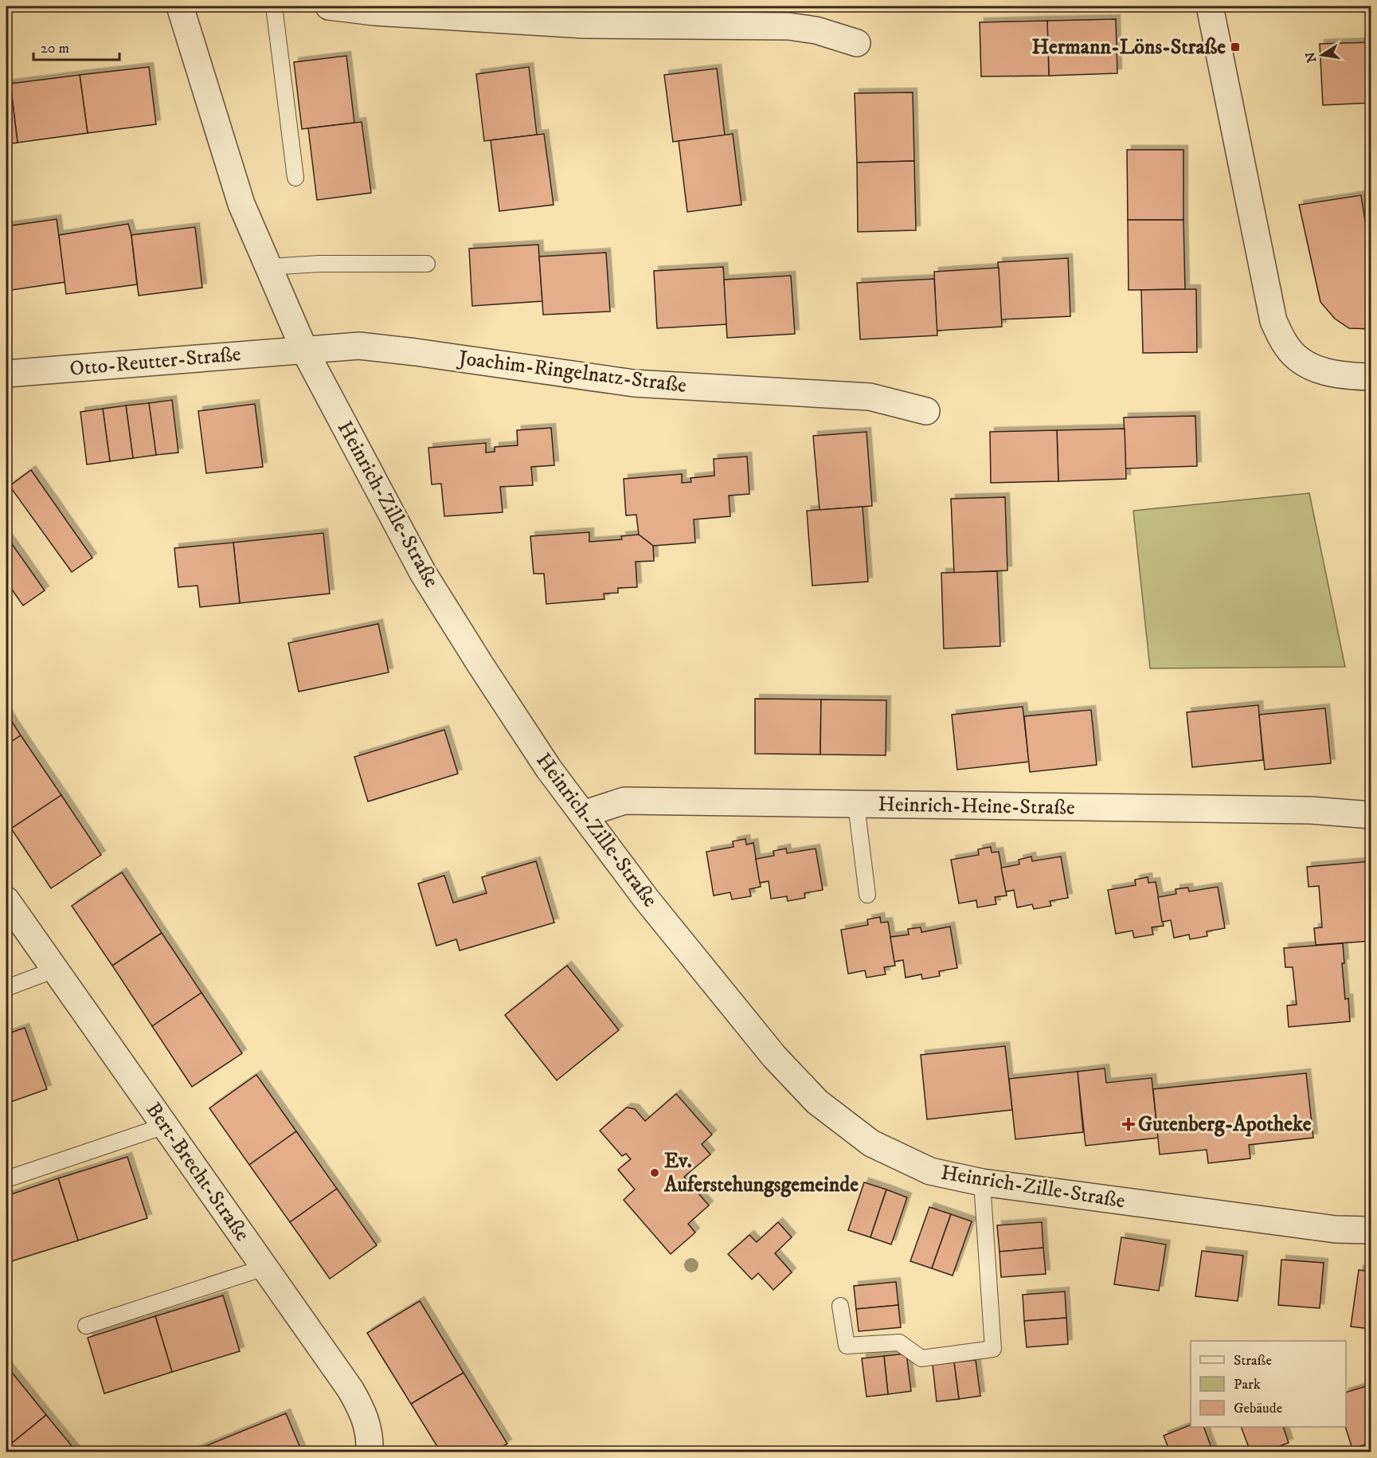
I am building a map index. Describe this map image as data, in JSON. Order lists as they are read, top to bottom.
{
  "streets": {
    "street": [
      "Otto-Reutter-Straße",
      "Joachim-Ringelnatz-Straße",
      "Heinrich-Zille-Straße",
      "Heinrich-Heine-Straße",
      "Bert-Brecht-Straße"
    ]
  },
  "crossings": [
    ["Otto-Reutter-Straße", "Joachim-Ringelnatz-Straße"],
    ["Otto-Reutter-Straße", "Heinrich-Zille-Straße"],
    ["Joachim-Ringelnatz-Straße", "Heinrich-Zille-Straße"],
    ["Heinrich-Zille-Straße", "Heinrich-Heine-Straße"]
  ],
  "places": {
    "transit": ["Hermann-Löns-Straße"],
    "health": ["Gutenberg-Apotheke"],
    "other": ["Ev. Auferstehungsgemeinde"]
  },
  "legend": ["Straße", "Park", "Gebäude"],
  "scale_bar": "20 m",
  "north": "left"
}
